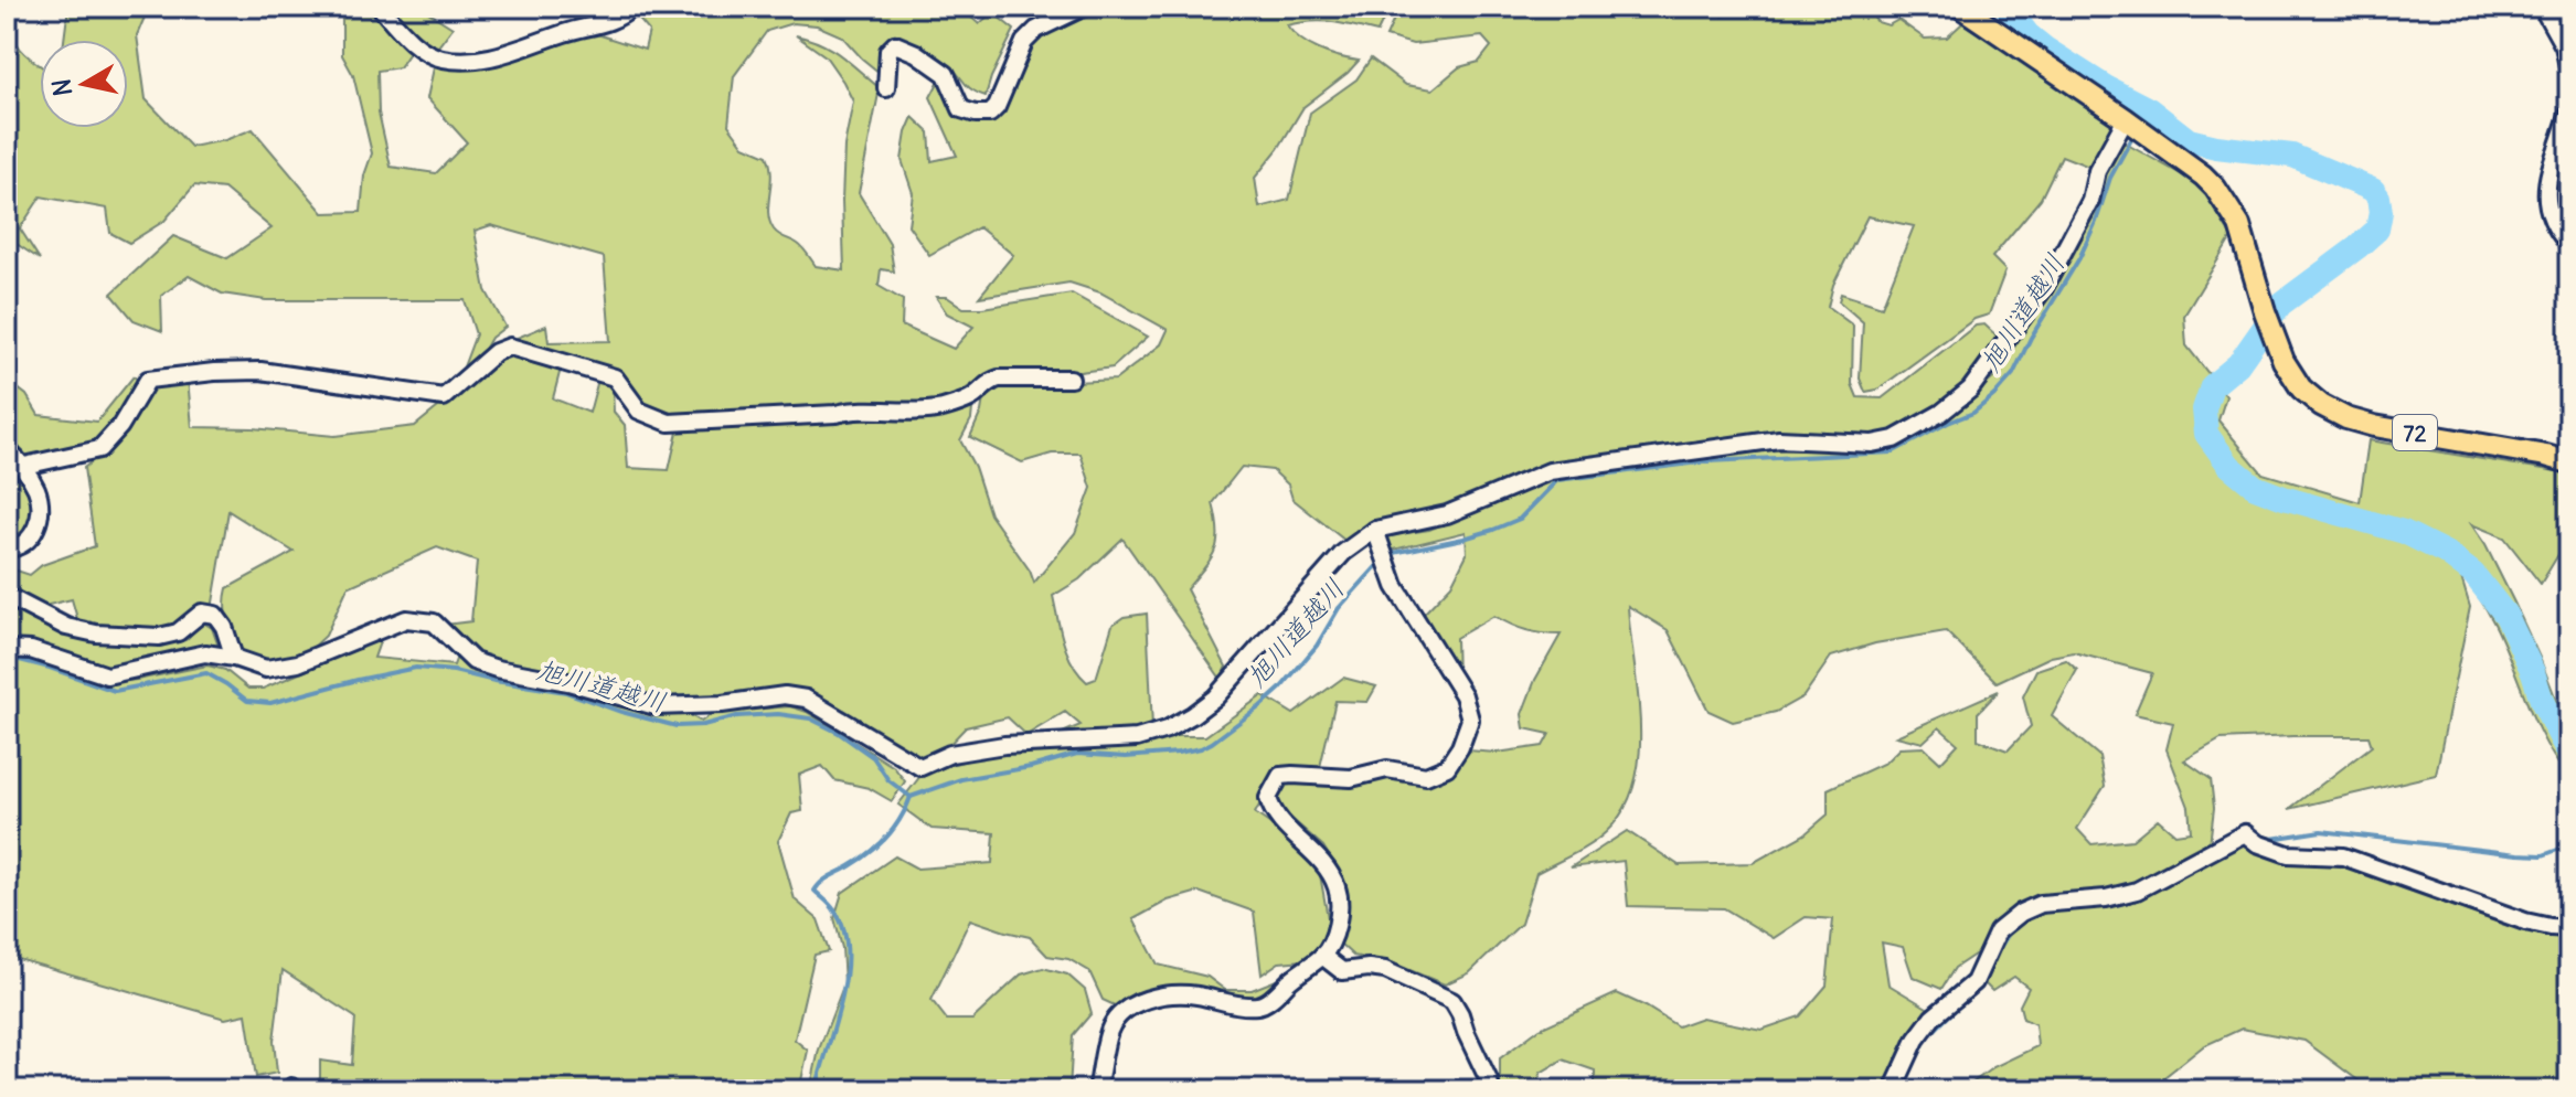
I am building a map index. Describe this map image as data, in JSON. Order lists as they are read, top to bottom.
{
  "streets": {
    "main road": ["72"]
  },
  "water": ["旭川道越川"],
  "north": "left"
}
